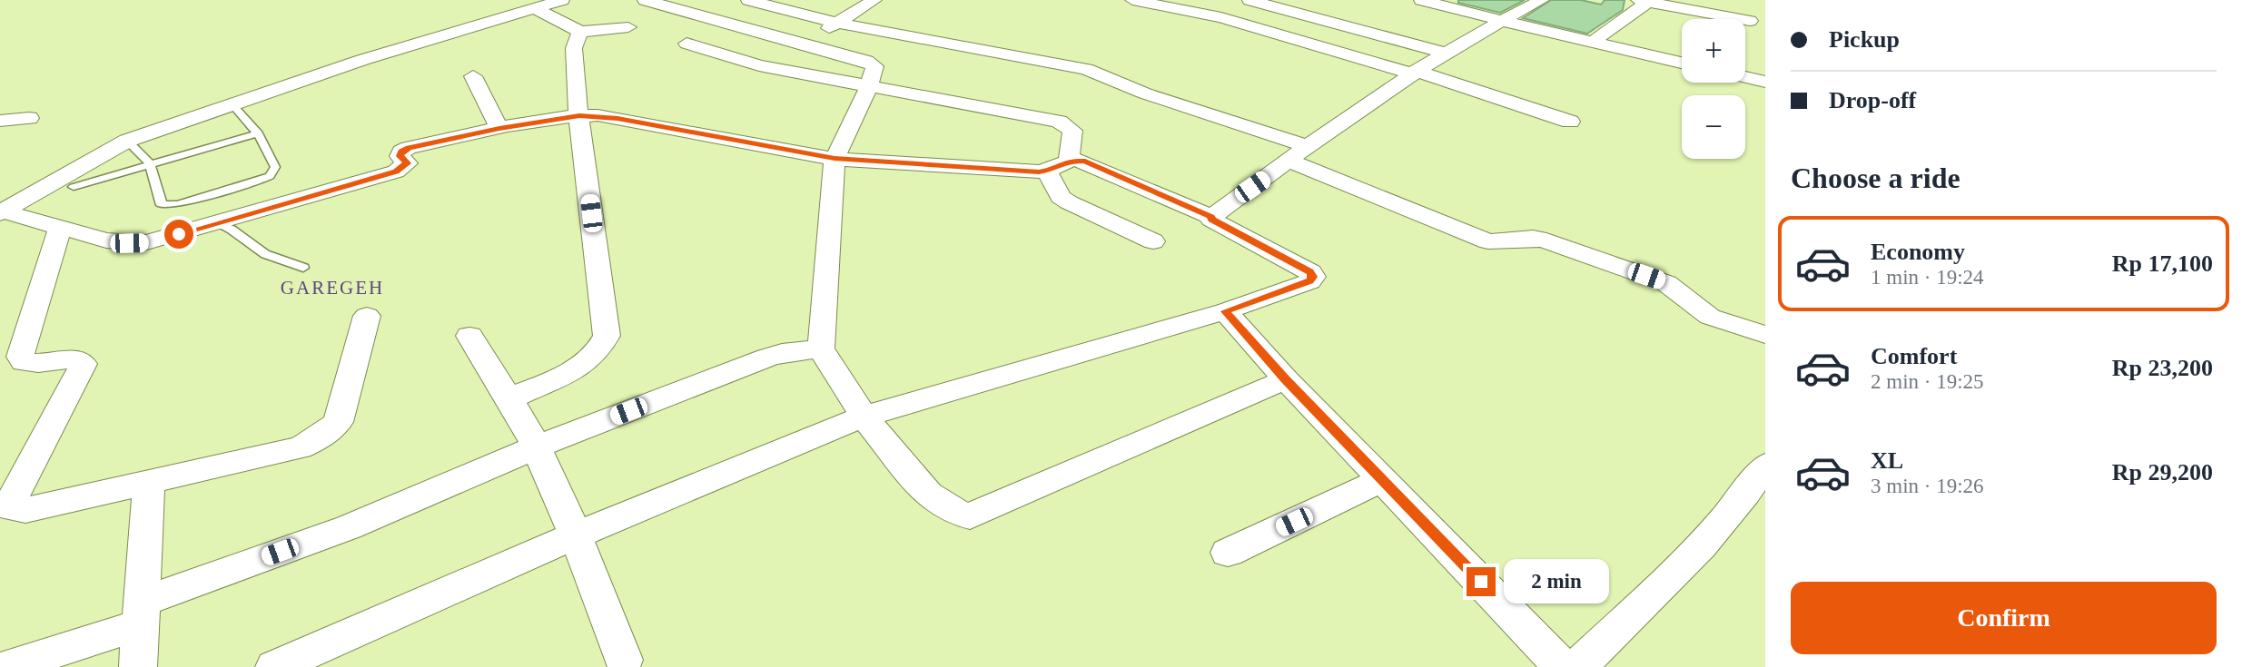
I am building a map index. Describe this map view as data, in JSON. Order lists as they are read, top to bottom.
{
  "districts": ["GAREGEH"],
  "page": {
    "banner": ["Pickup", "Drop-off"],
    "map_buttons": ["+", "−"],
    "heading": "Choose a ride",
    "list": [
      {
        "name": "Economy",
        "note": "1 min · 19:24",
        "value": "Rp 17,100"
      },
      {
        "name": "Comfort",
        "note": "2 min · 19:25",
        "value": "Rp 23,200"
      },
      {
        "name": "XL",
        "note": "3 min · 19:26",
        "value": "Rp 29,200"
      }
    ],
    "bubble": "2 min",
    "buttons": "Confirm"
  }
}
